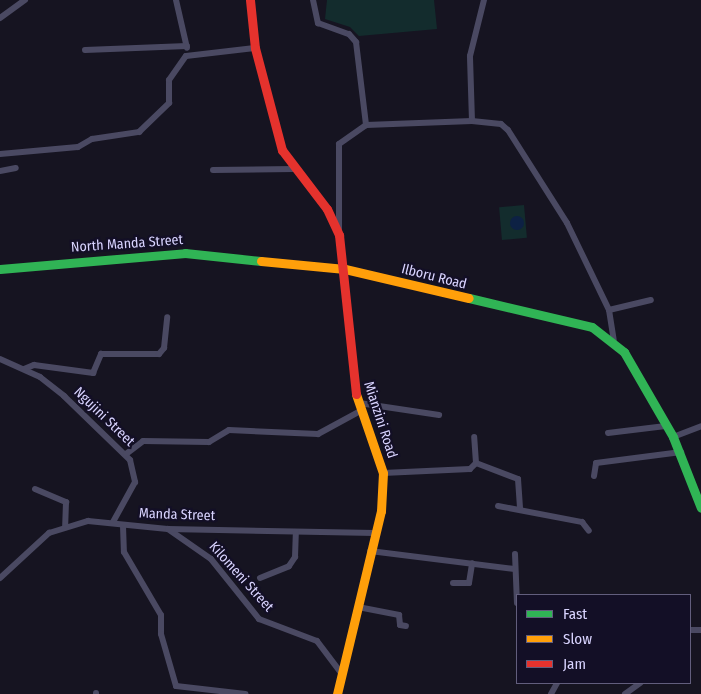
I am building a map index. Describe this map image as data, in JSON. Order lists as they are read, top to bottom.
{
  "streets": {
    "street": [
      "North Manda Street",
      "Ilboru Road",
      "Ngujini Street",
      "Mianzini Road",
      "Manda Street",
      "Kilomeni Street"
    ]
  },
  "crossings": [
    ["North Manda Street", "Ilboru Road"],
    ["North Manda Street", "Mianzini Road"],
    ["Ilboru Road", "Mianzini Road"],
    ["Ngujini Street", "Manda Street"],
    ["Mianzini Road", "Manda Street"],
    ["Mianzini Road", "Kilomeni Street"],
    ["Manda Street", "Kilomeni Street"]
  ],
  "legend": ["Fast", "Slow", "Jam"]
}
